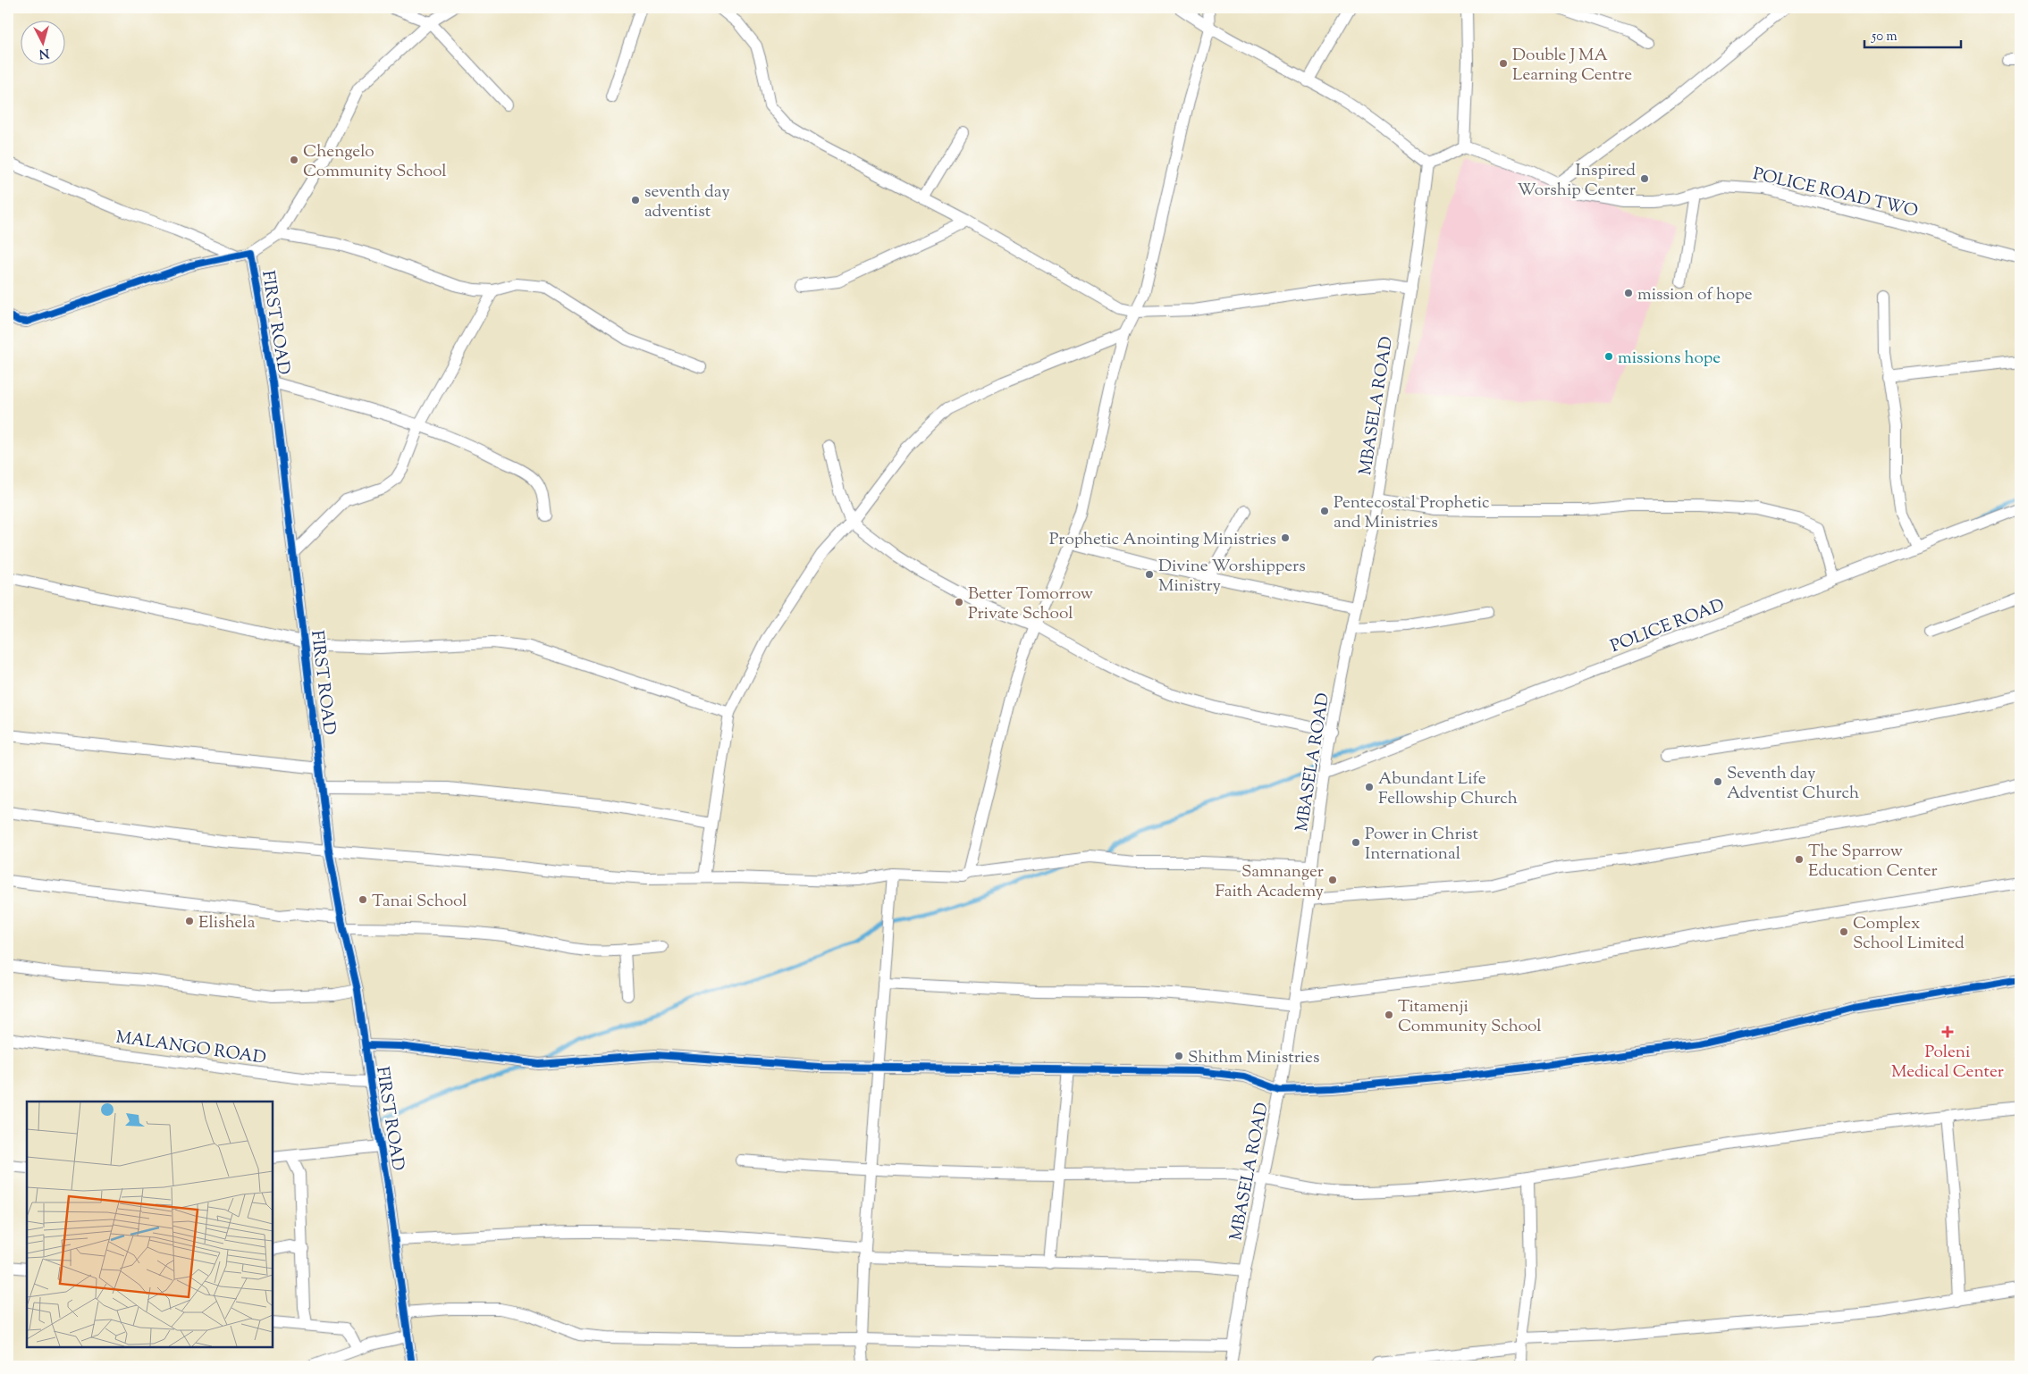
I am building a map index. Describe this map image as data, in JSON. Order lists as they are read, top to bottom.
{
  "streets": {
    "street": [
      "POLICE ROAD TWO",
      "FIRST ROAD",
      "MBASELA ROAD",
      "POLICE ROAD",
      "MALANGO ROAD"
    ]
  },
  "crossings": [
    ["FIRST ROAD", "MALANGO ROAD"],
    ["MBASELA ROAD", "POLICE ROAD"]
  ],
  "places": {
    "other": [
      "Double J MA Learning Centre",
      "Chengelo Community School",
      "Inspired Worship Center",
      "seventh day adventist",
      "mission of hope",
      "missions hope",
      "Pentecostal Prophetic and Ministries",
      "Prophetic Anointing Ministries",
      "Divine Worshippers Ministry",
      "Better Tomorrow Private School",
      "Seventh day Adventist Church",
      "Abundant Life Fellowship Church",
      "Power in Christ International",
      "The Sparrow Education Center",
      "Samnanger Faith Academy",
      "Tanai School",
      "Elishela",
      "Complex School Limited",
      "Titamenji Community School",
      "Shithm Ministries"
    ],
    "health": ["Poleni Medical Center"]
  },
  "scale_bar": "50 m",
  "north": "bottom"
}
